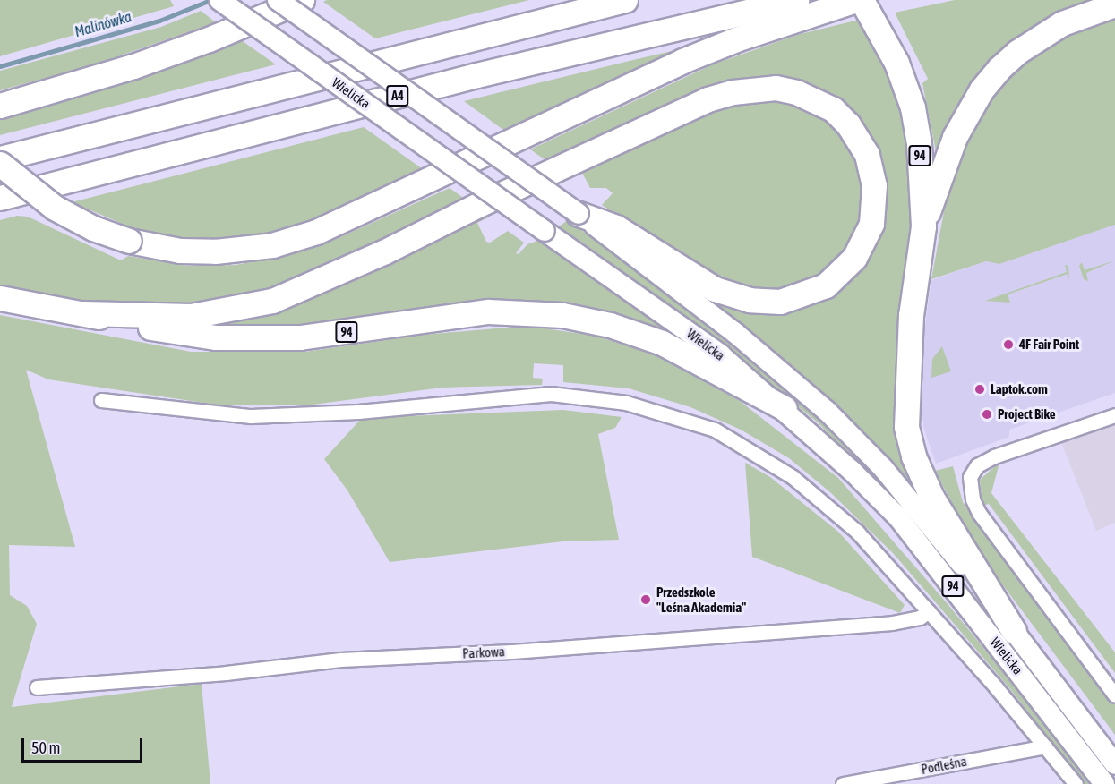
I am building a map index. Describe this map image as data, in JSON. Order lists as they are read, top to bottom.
{
  "streets": {
    "highway": ["A4", "94"],
    "main road": ["Wielicka"],
    "street": ["Parkowa", "Podleśna"]
  },
  "crossings": [
    ["Wielicka", "94"]
  ],
  "water": ["Malinówka"],
  "places": [
    "4F Fair Point",
    "Laptok.com",
    "Project Bike",
    "Przedszkole \"Leśna Akademia\""
  ],
  "scale_bar": "50 m"
}
